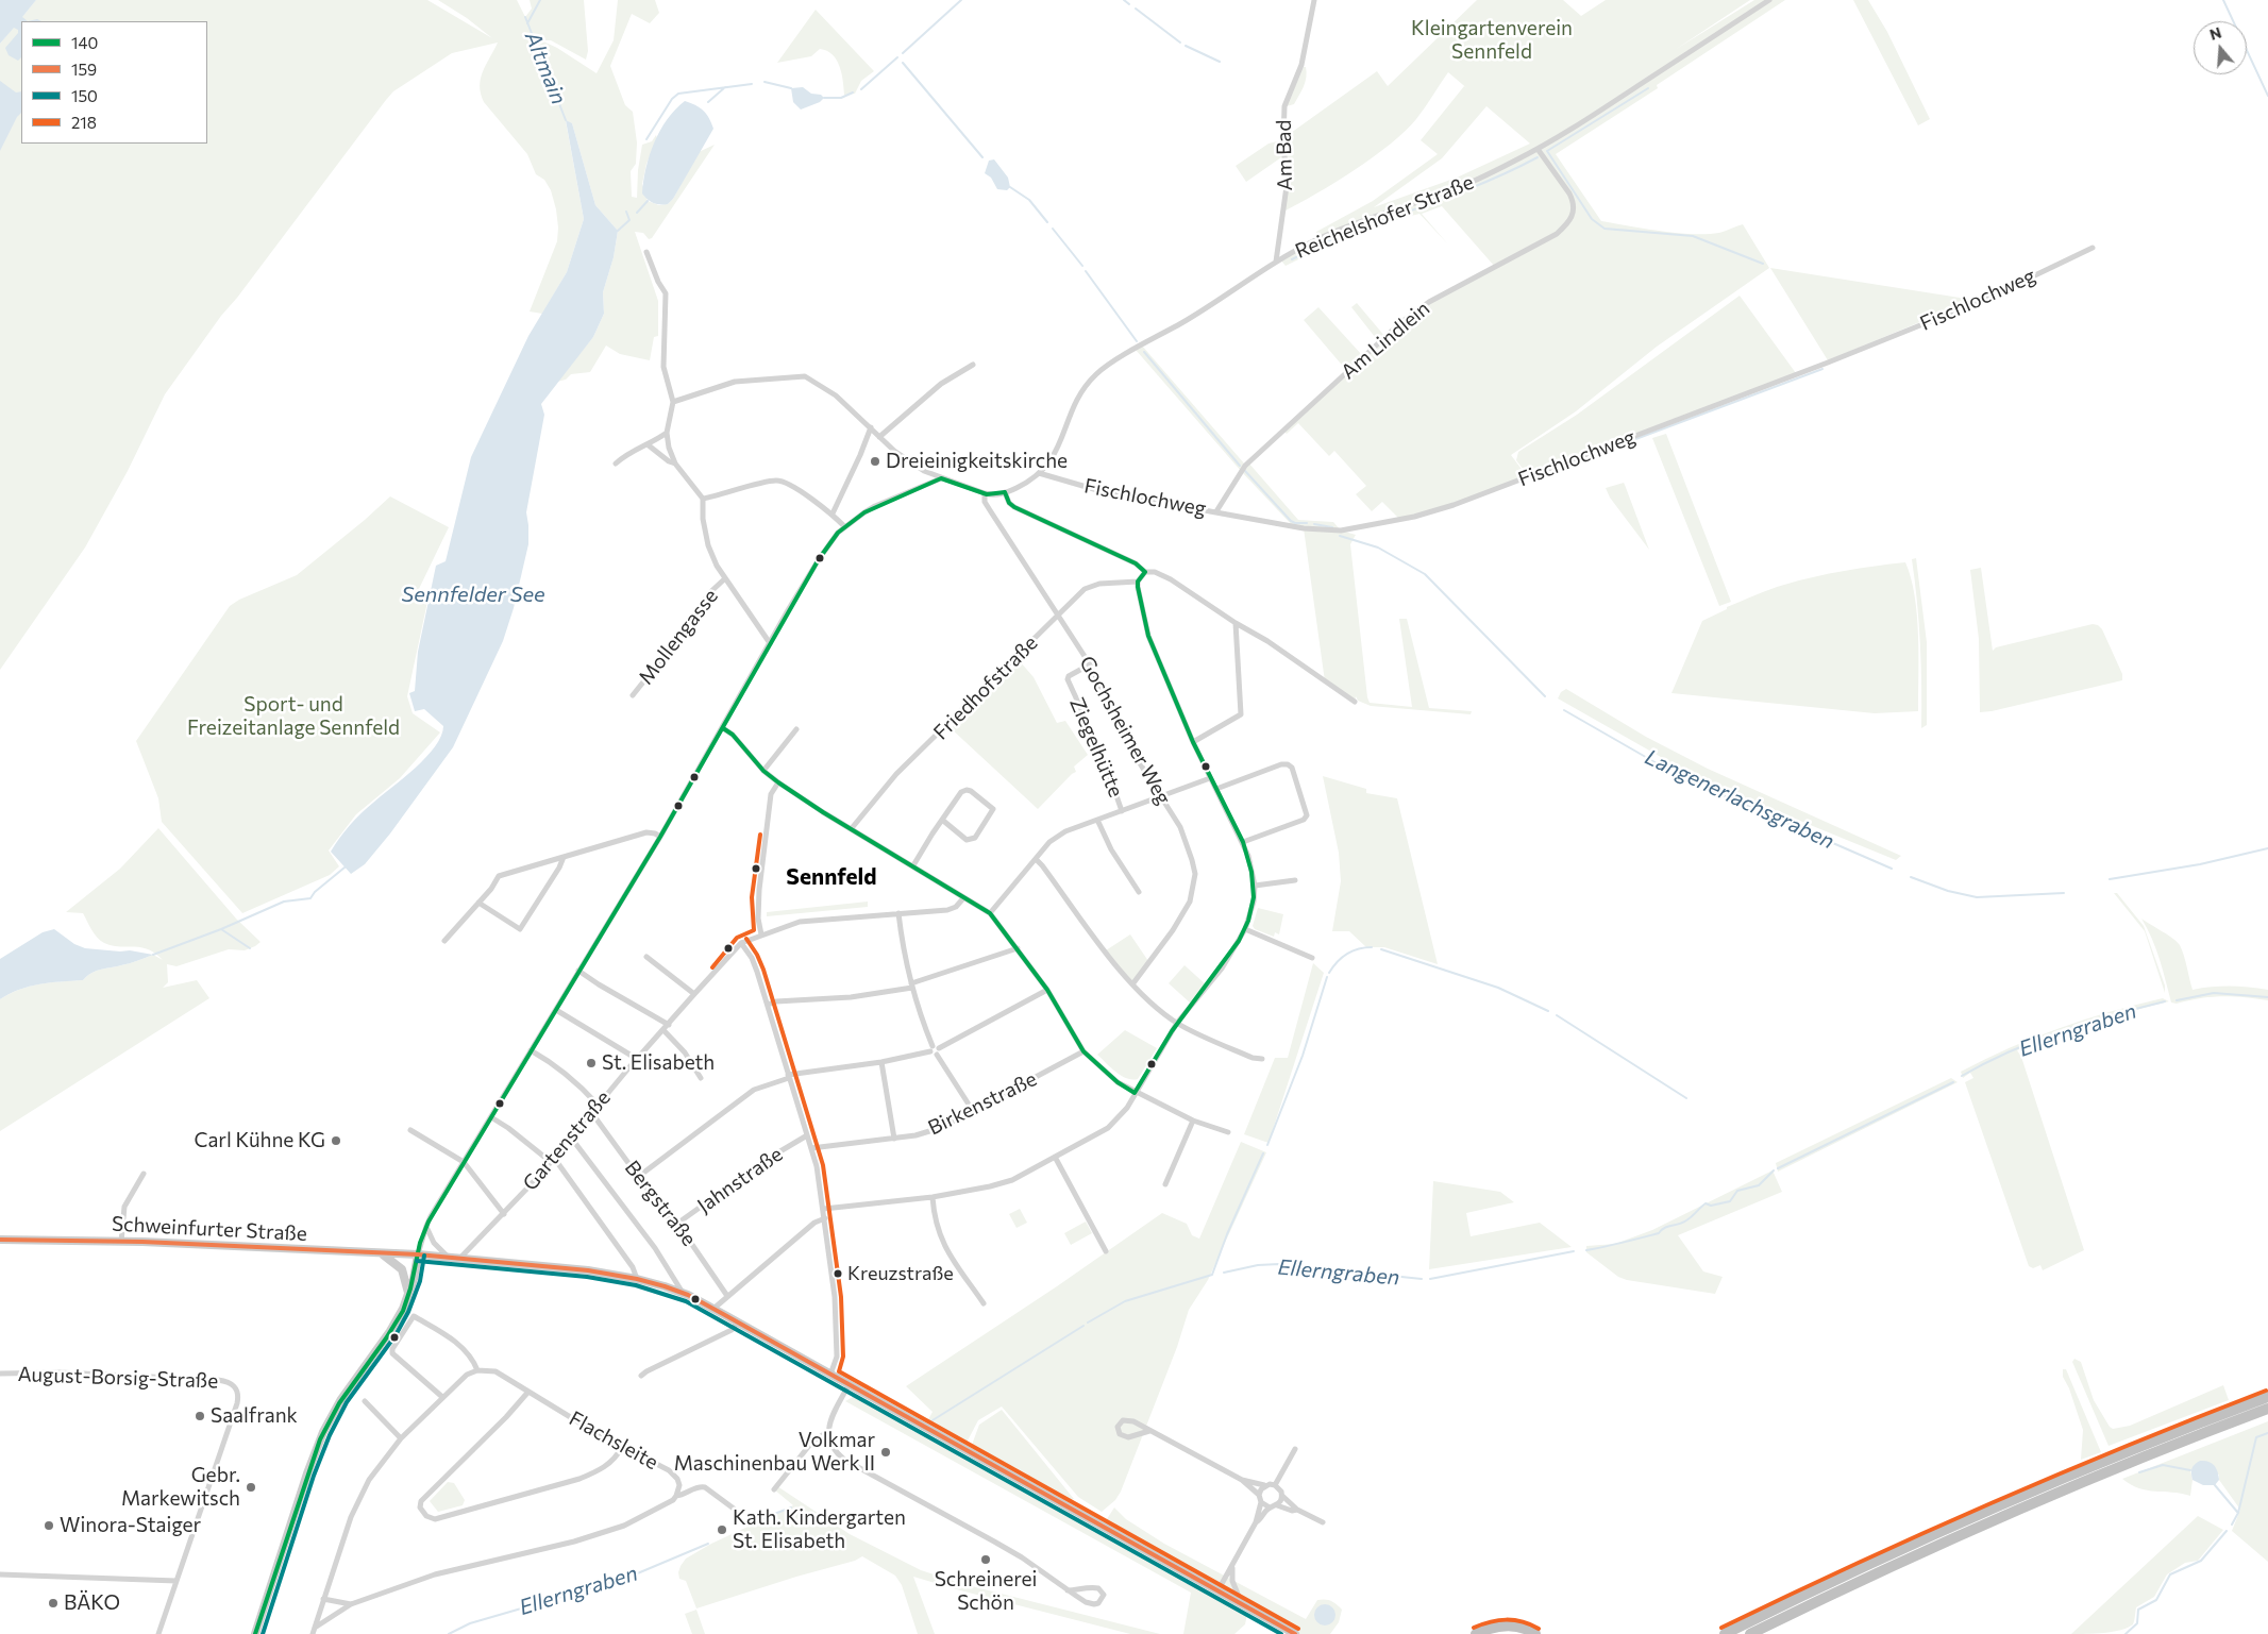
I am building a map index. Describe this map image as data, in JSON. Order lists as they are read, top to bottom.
{
  "streets": {
    "main road": ["Schweinfurter Straße"],
    "street": [
      "Am Bad",
      "Reichelshofer Straße",
      "Fischlochweg",
      "Am Lindlein",
      "Mollengasse",
      "Friedhofstraße",
      "Gochsheimer Weg",
      "Ziegelhütte",
      "Birkenstraße",
      "Gartenstraße",
      "Jahnstraße",
      "Bergstraße",
      "August-Borsig-Straße",
      "Flachsleite"
    ]
  },
  "crossings": [
    ["Am Bad", "Reichelshofer Straße"],
    ["Reichelshofer Straße", "Fischlochweg"],
    ["Reichelshofer Straße", "Am Lindlein"],
    ["Reichelshofer Straße", "Gochsheimer Weg"],
    ["Fischlochweg", "Am Lindlein"],
    ["Friedhofstraße", "Gochsheimer Weg"],
    ["Gochsheimer Weg", "Ziegelhütte"],
    ["Gartenstraße", "Bergstraße"],
    ["Gartenstraße", "Schweinfurter Straße"],
    ["Jahnstraße", "Bergstraße"]
  ],
  "districts": ["Sennfeld"],
  "water": [
    "Altmain",
    "Sennfelder See",
    "Langenerlachsgraben",
    "Ellerngraben"
  ],
  "parks": ["Kleingartenverein Sennfeld", "Sport- und Freizeitanlage Sennfeld"],
  "places": [
    "Dreieinigkeitskirche",
    "St. Elisabeth",
    "Carl Kühne KG",
    "Kreuzstraße",
    "Saalfrank",
    "Volkmar Maschinenbau Werk II",
    "Gebr. Markewitsch",
    "Winora-Staiger",
    "Kath. Kindergarten St. Elisabeth",
    "Schreinerei Schön",
    "BÄKO"
  ],
  "lines": [
    "transit line 140",
    "transit line 218",
    "transit line 159",
    "transit line 150"
  ],
  "legend": [
    "140",
    "159",
    "150",
    "218"
  ],
  "north": "top"
}
